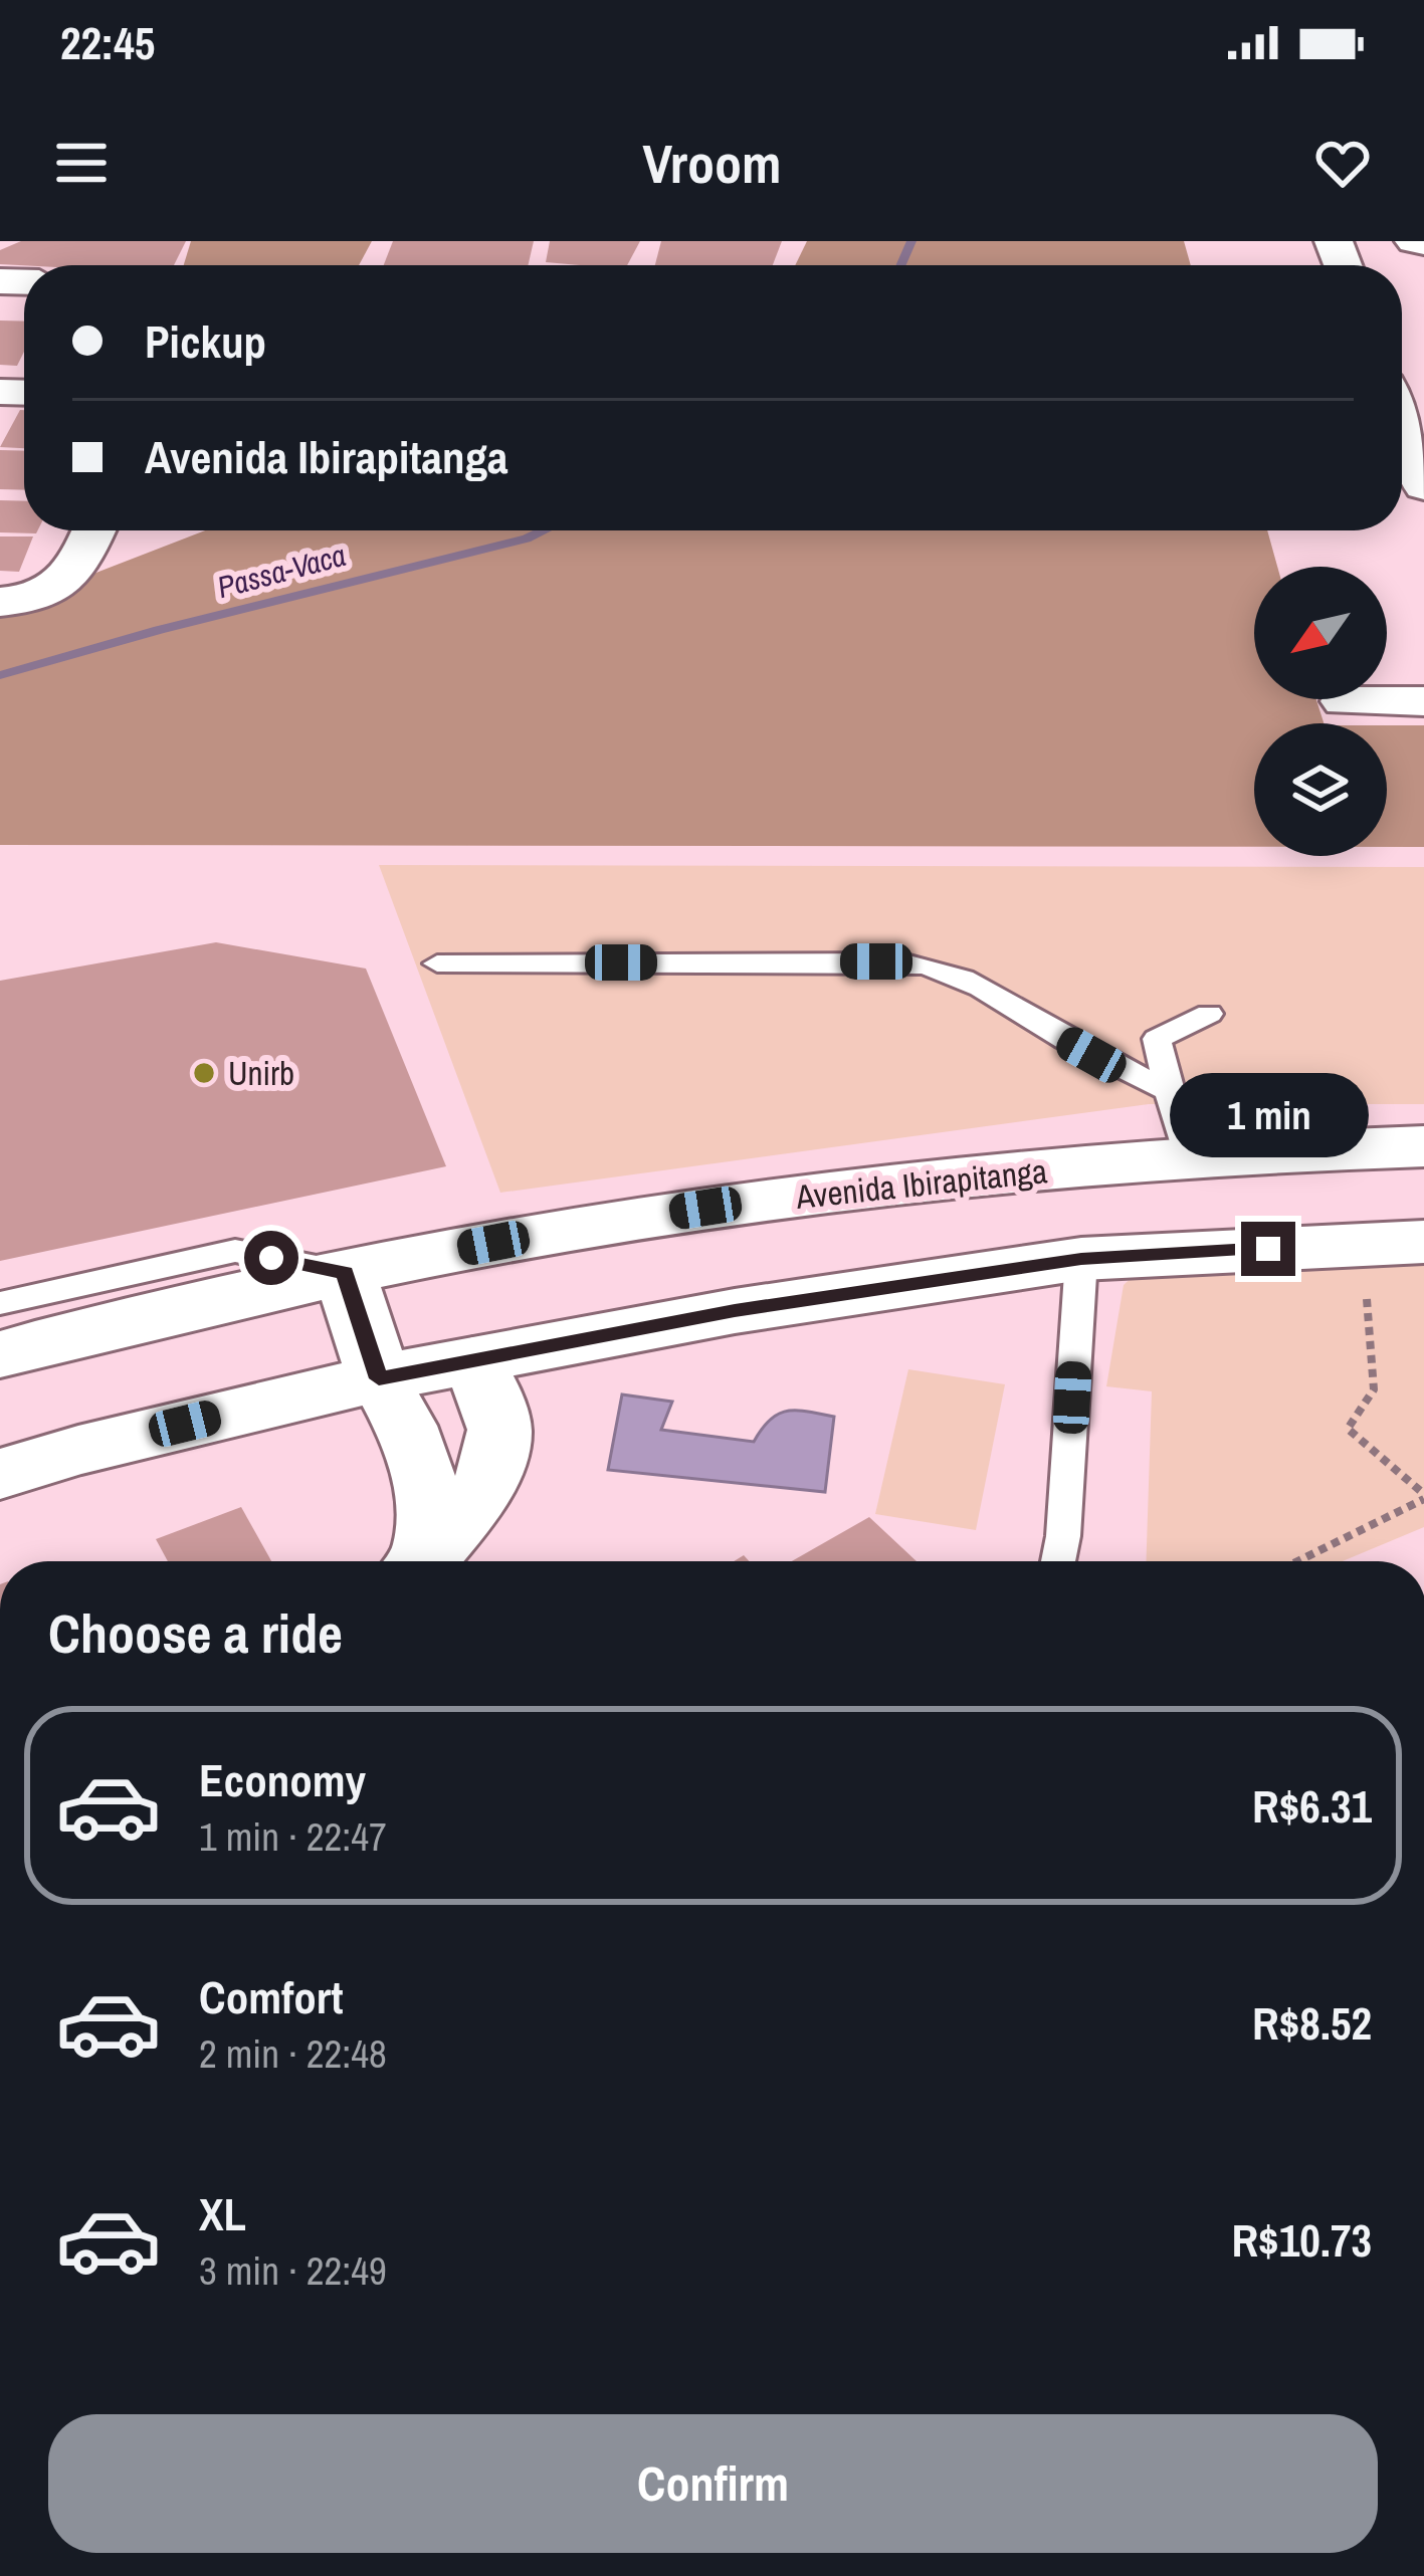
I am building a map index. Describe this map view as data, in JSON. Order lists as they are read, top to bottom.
{
  "streets": {
    "main road": ["Avenida Ibirapitanga"]
  },
  "water": ["Passa-Vaca"],
  "places": ["Unirb"],
  "north": "bottom left",
  "page": {
    "status": "22:45",
    "header": "Vroom",
    "banner": ["Pickup", "Avenida Ibirapitanga"],
    "bubble": "1 min",
    "heading": "Choose a ride",
    "list": [
      {
        "name": "Economy",
        "note": "1 min · 22:47",
        "value": "R$6.31"
      },
      {
        "name": "Comfort",
        "note": "2 min · 22:48",
        "value": "R$8.52"
      },
      {
        "name": "XL",
        "note": "3 min · 22:49",
        "value": "R$10.73"
      }
    ],
    "buttons": "Confirm"
  }
}
